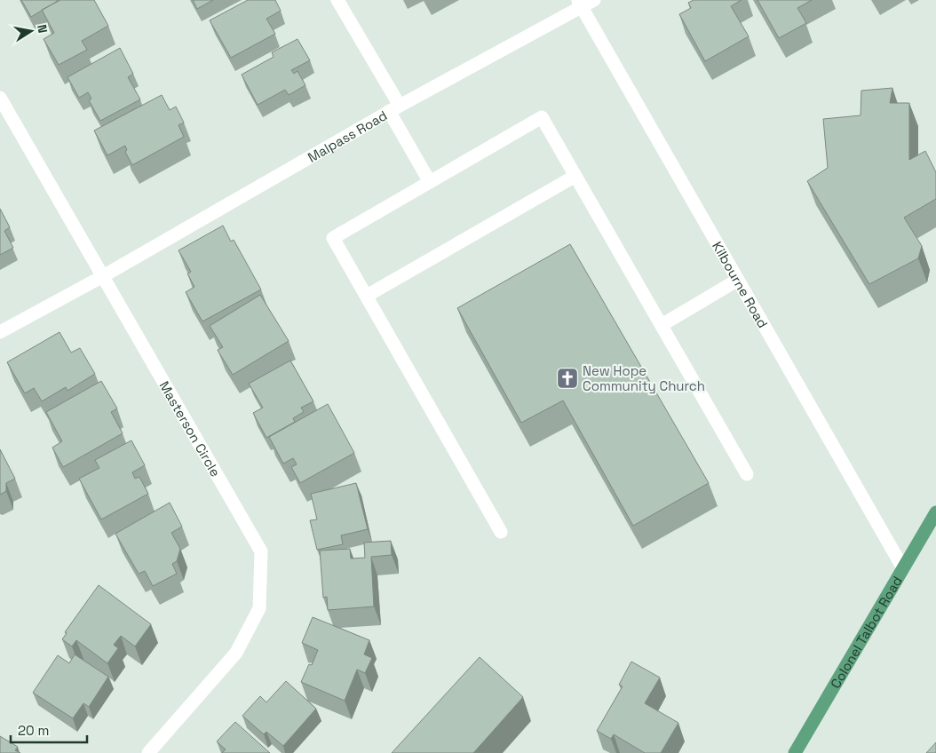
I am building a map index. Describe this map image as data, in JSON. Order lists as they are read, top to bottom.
{
  "streets": {
    "main road": ["Colonel Talbot Road"],
    "street": ["Malpass Road", "Kilbourne Road", "Masterson Circle"]
  },
  "crossings": [
    ["Malpass Road", "Kilbourne Road"],
    ["Malpass Road", "Masterson Circle"],
    ["Kilbourne Road", "Colonel Talbot Road"]
  ],
  "places": {
    "church": ["New Hope Community Church"]
  },
  "scale_bar": "20 m",
  "north": "right"
}
